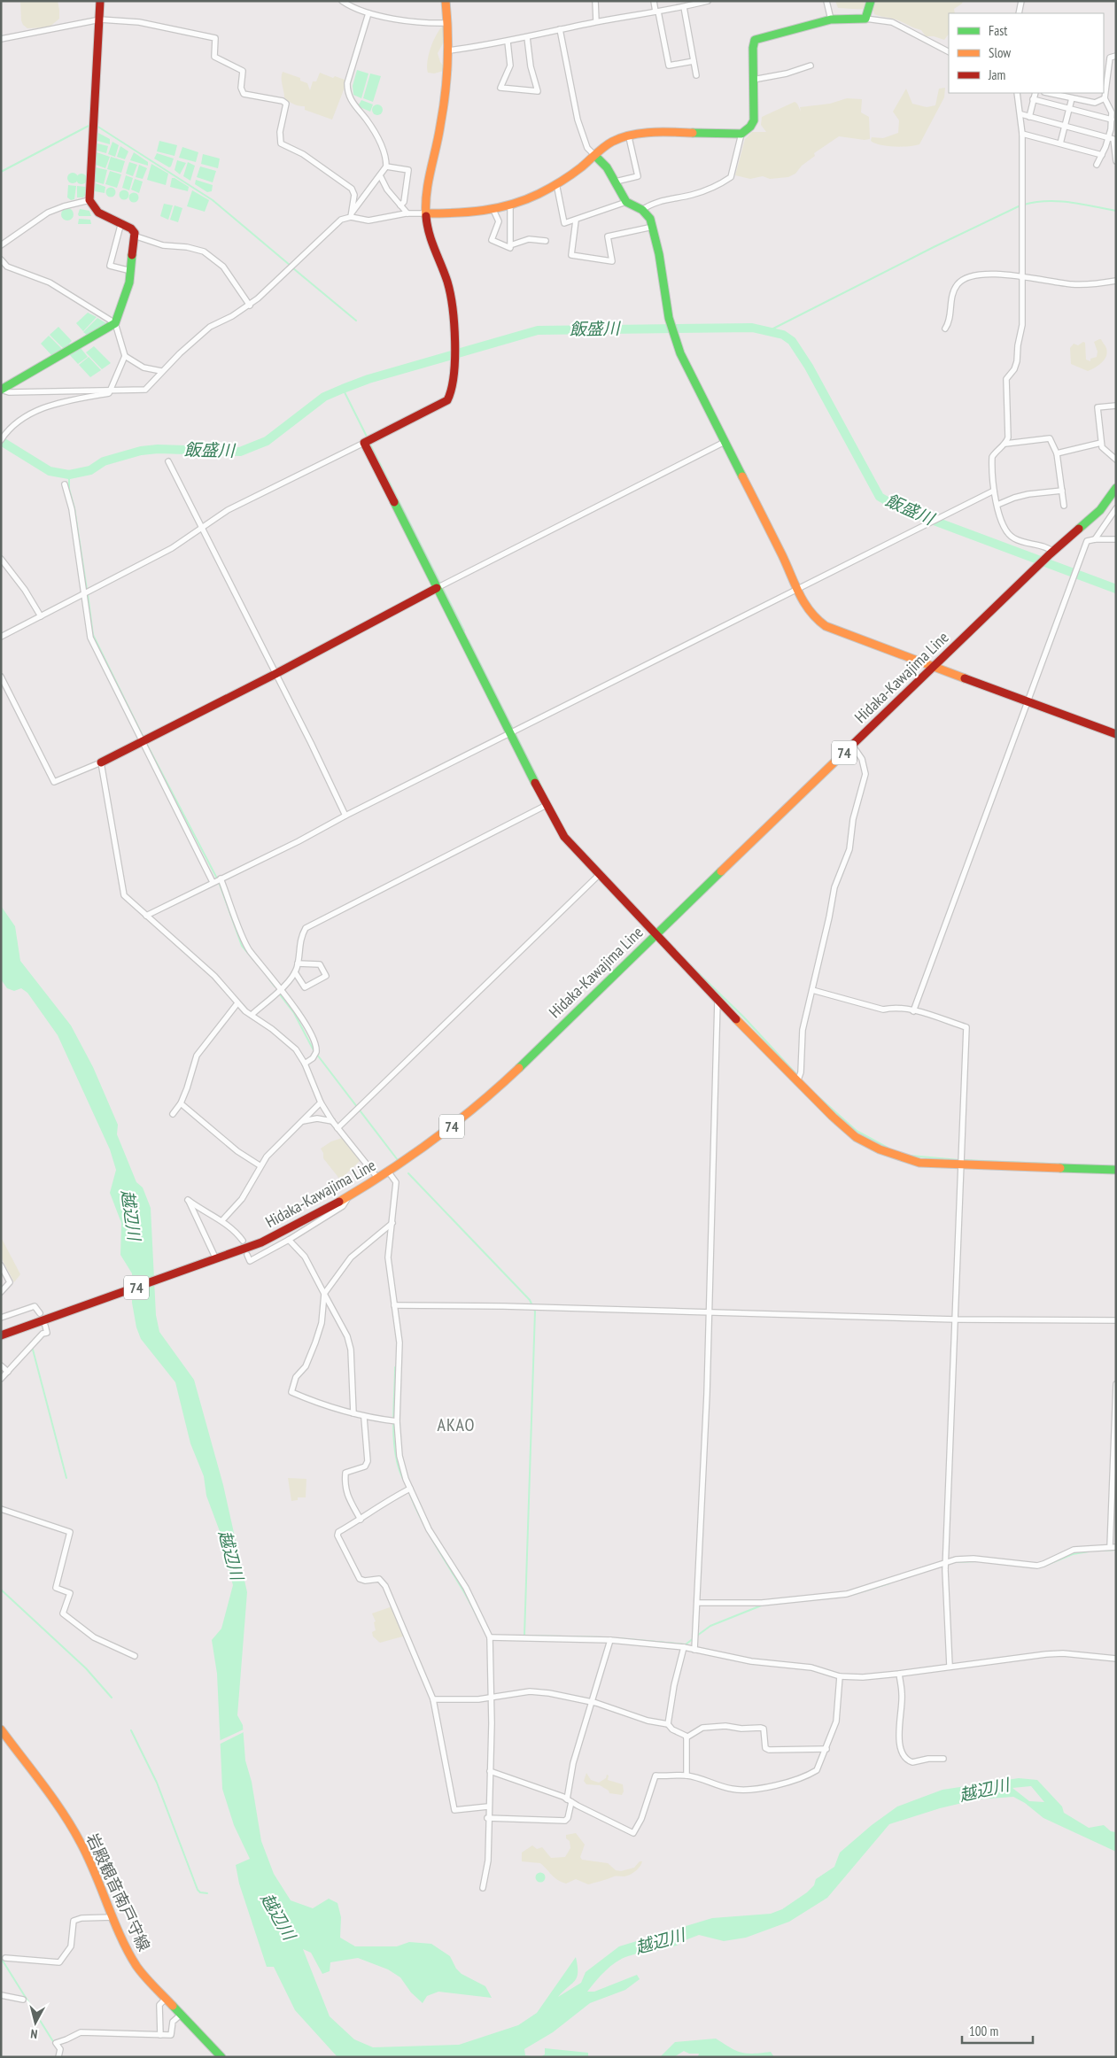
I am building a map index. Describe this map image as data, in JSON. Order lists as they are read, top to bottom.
{
  "streets": {
    "street": ["Hidaka-Kawajima Line", "74", "岩殿観音南戸守線"]
  },
  "districts": ["AKAO"],
  "water": ["飯盛川", "越辺川"],
  "legend": ["Fast", "Slow", "Jam"],
  "scale_bar": "100 m",
  "north": "bottom"
}
